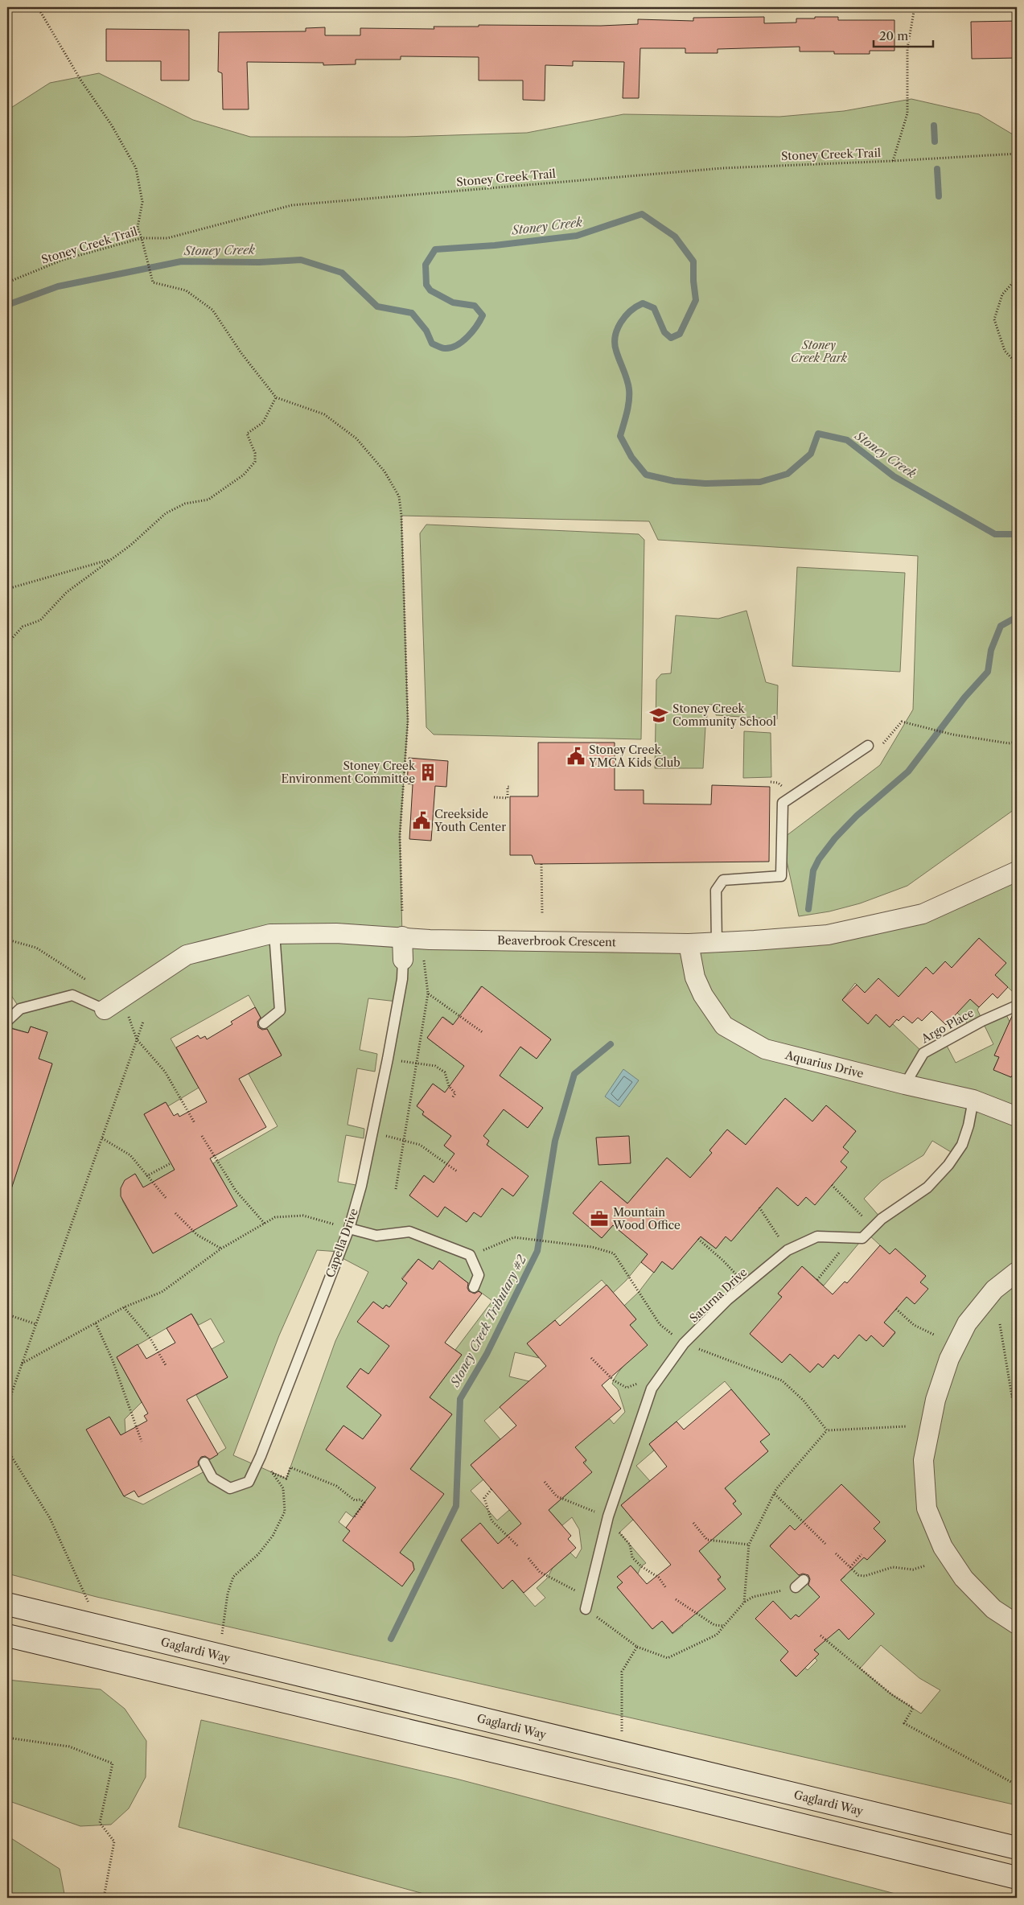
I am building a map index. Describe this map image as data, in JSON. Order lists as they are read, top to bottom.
{
  "streets": {
    "main road": ["Gaglardi Way"],
    "street": ["Beaverbrook Crescent", "Aquarius Drive", "Capella Drive"],
    "lane": ["Argo Place", "Saturna Drive"],
    "path": ["Stoney Creek Trail"]
  },
  "crossings": [
    ["Beaverbrook Crescent", "Aquarius Drive"],
    ["Beaverbrook Crescent", "Capella Drive"],
    ["Argo Place", "Aquarius Drive"],
    ["Aquarius Drive", "Saturna Drive"]
  ],
  "water": ["Stoney Creek", "Stoney Creek Tributary #2"],
  "parks": ["Stoney Creek Park"],
  "places": {
    "school or university": ["Stoney Creek Community School"],
    "public building": ["Stoney Creek YMCA Kids Club", "Creekside Youth Center"],
    "building": ["Stoney Creek Environment Committee"],
    "office": ["Mountain Wood Office"]
  },
  "scale_bar": "20 m"
}
